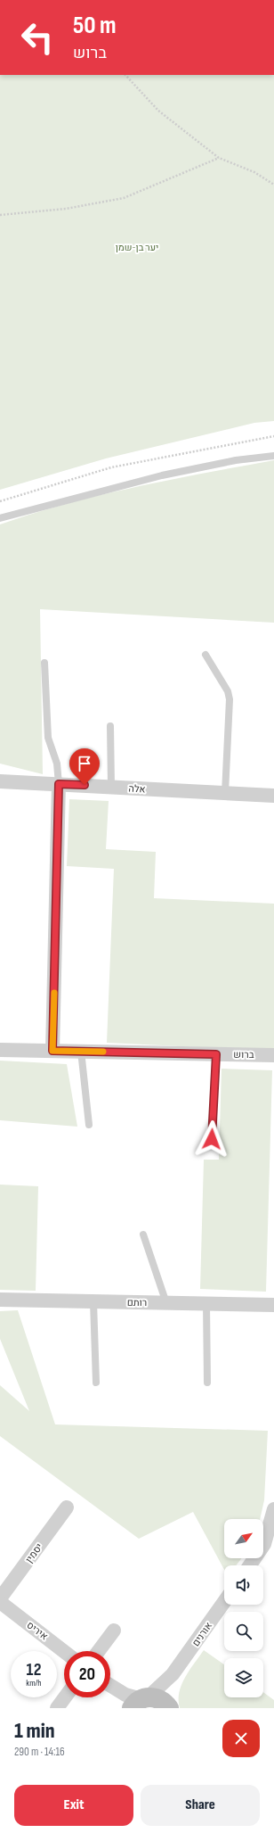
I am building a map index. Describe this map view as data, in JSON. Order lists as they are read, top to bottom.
{
  "streets": {
    "street": [
      "אלה",
      "ברוש",
      "רותם",
      "יסמין",
      "איריס",
      "אורנים"
    ]
  },
  "parks": ["יער בן-שמן"],
  "north": "top right",
  "page": {
    "turn": ["50 m", "ברוש"],
    "speed": "12 km/h",
    "limit": "20",
    "heading": ["1 min", "290 m · 14:16"],
    "buttons": ["Exit", "Share"]
  }
}
